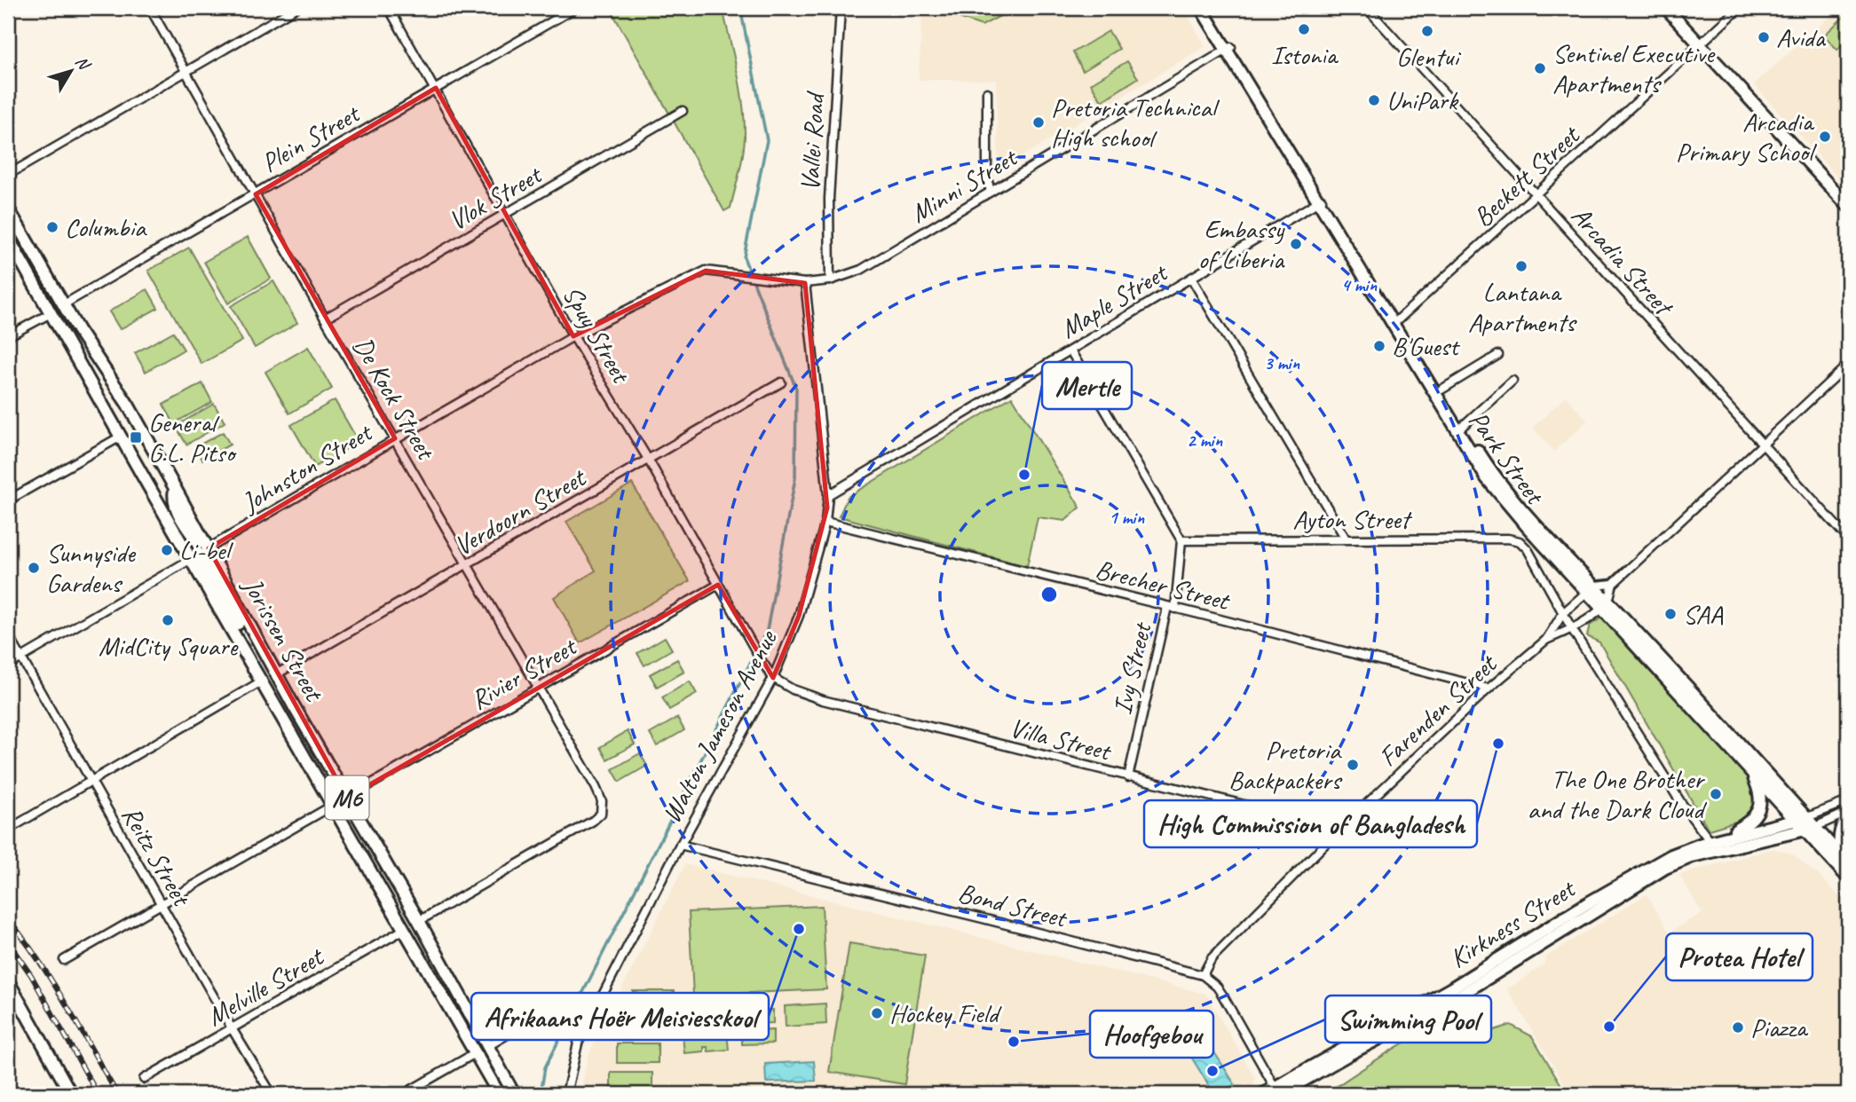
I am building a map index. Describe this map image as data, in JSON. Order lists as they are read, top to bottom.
{
  "streets": {
    "street": [
      "Plein Street",
      "Vallei Road",
      "Beckett Street",
      "Minni Street",
      "Vlok Street",
      "Arcadia Street",
      "Maple Street",
      "Spuy Street",
      "De Kock Street",
      "Park Street",
      "Johnston Street",
      "Verdoorn Street",
      "Ayton Street",
      "Brecher Street",
      "Jorissen Street",
      "Ivy Street",
      "Rivier Street",
      "Farenden Street",
      "Walton Jameson Avenue",
      "Villa Street",
      "M6",
      "Reitz Street",
      "Bond Street",
      "Kirkness Street",
      "Melville Street"
    ]
  },
  "crossings": [
    ["Plein Street", "Spuy Street"],
    ["Plein Street", "De Kock Street"],
    ["Plein Street", "Jorissen Street"],
    ["Vallei Road", "Minni Street"],
    ["Beckett Street", "Arcadia Street"],
    ["Beckett Street", "Park Street"],
    ["Minni Street", "Park Street"],
    ["Minni Street", "Johnston Street"],
    ["Minni Street", "Walton Jameson Avenue"],
    ["Vlok Street", "Spuy Street"],
    ["Vlok Street", "De Kock Street"],
    ["Maple Street", "Park Street"],
    ["Maple Street", "Walton Jameson Avenue"],
    ["Spuy Street", "Johnston Street"],
    ["Spuy Street", "Verdoorn Street"],
    ["Spuy Street", "Rivier Street"],
    ["Spuy Street", "Walton Jameson Avenue"],
    ["Spuy Street", "Villa Street"],
    ["De Kock Street", "Johnston Street"],
    ["De Kock Street", "Verdoorn Street"],
    ["De Kock Street", "Jorissen Street"],
    ["De Kock Street", "Rivier Street"],
    ["Park Street", "Ayton Street"],
    ["Park Street", "Farenden Street"],
    ["Park Street", "Kirkness Street"],
    ["Johnston Street", "Jorissen Street"],
    ["Johnston Street", "Walton Jameson Avenue"],
    ["Johnston Street", "Reitz Street"],
    ["Verdoorn Street", "Jorissen Street"],
    ["Ayton Street", "Ivy Street"],
    ["Brecher Street", "Ivy Street"],
    ["Brecher Street", "Farenden Street"],
    ["Brecher Street", "Walton Jameson Avenue"],
    ["Jorissen Street", "Rivier Street"],
    ["Jorissen Street", "Melville Street"],
    ["Ivy Street", "Villa Street"],
    ["Farenden Street", "Villa Street"],
    ["Farenden Street", "Bond Street"],
    ["Walton Jameson Avenue", "Villa Street"],
    ["Walton Jameson Avenue", "Bond Street"],
    ["Reitz Street", "Melville Street"]
  ],
  "places": {
    "other": [
      "Istonia",
      "Glentui",
      "Avida",
      "Sentinel Executive Apartments",
      "UniPark",
      "Pretoria Technical High school",
      "Arcadia Primary School",
      "Columbia",
      "Embassy of Liberia",
      "Lantana Apartments",
      "B'Guest",
      "Mertle",
      "Li-bel",
      "Sunnyside Gardens",
      "SAA",
      "MidCity Square",
      "High Commission of Bangladesh",
      "Pretoria Backpackers",
      "The One Brother and the Dark Cloud",
      "Afrikaans Hoër Meisiesskool",
      "Hockey Field",
      "Protea Hotel",
      "Piazza",
      "Hoofgebou",
      "Swimming Pool"
    ],
    "transit": ["General G.L. Pitso"]
  },
  "north": "top right",
  "rings": [
    "4 min",
    "3 min",
    "2 min",
    "1 min"
  ]
}
